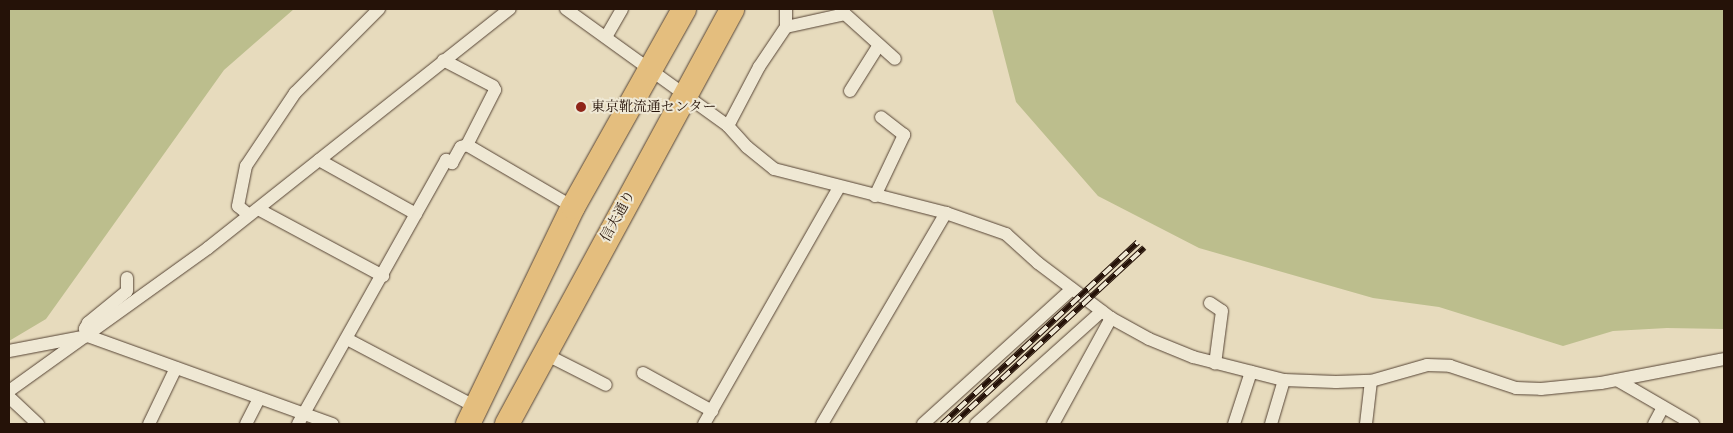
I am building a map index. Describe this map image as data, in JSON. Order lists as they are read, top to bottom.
{
  "streets": {
    "highway": ["信夫通り"]
  },
  "places": ["東京靴流通センター"]
}
